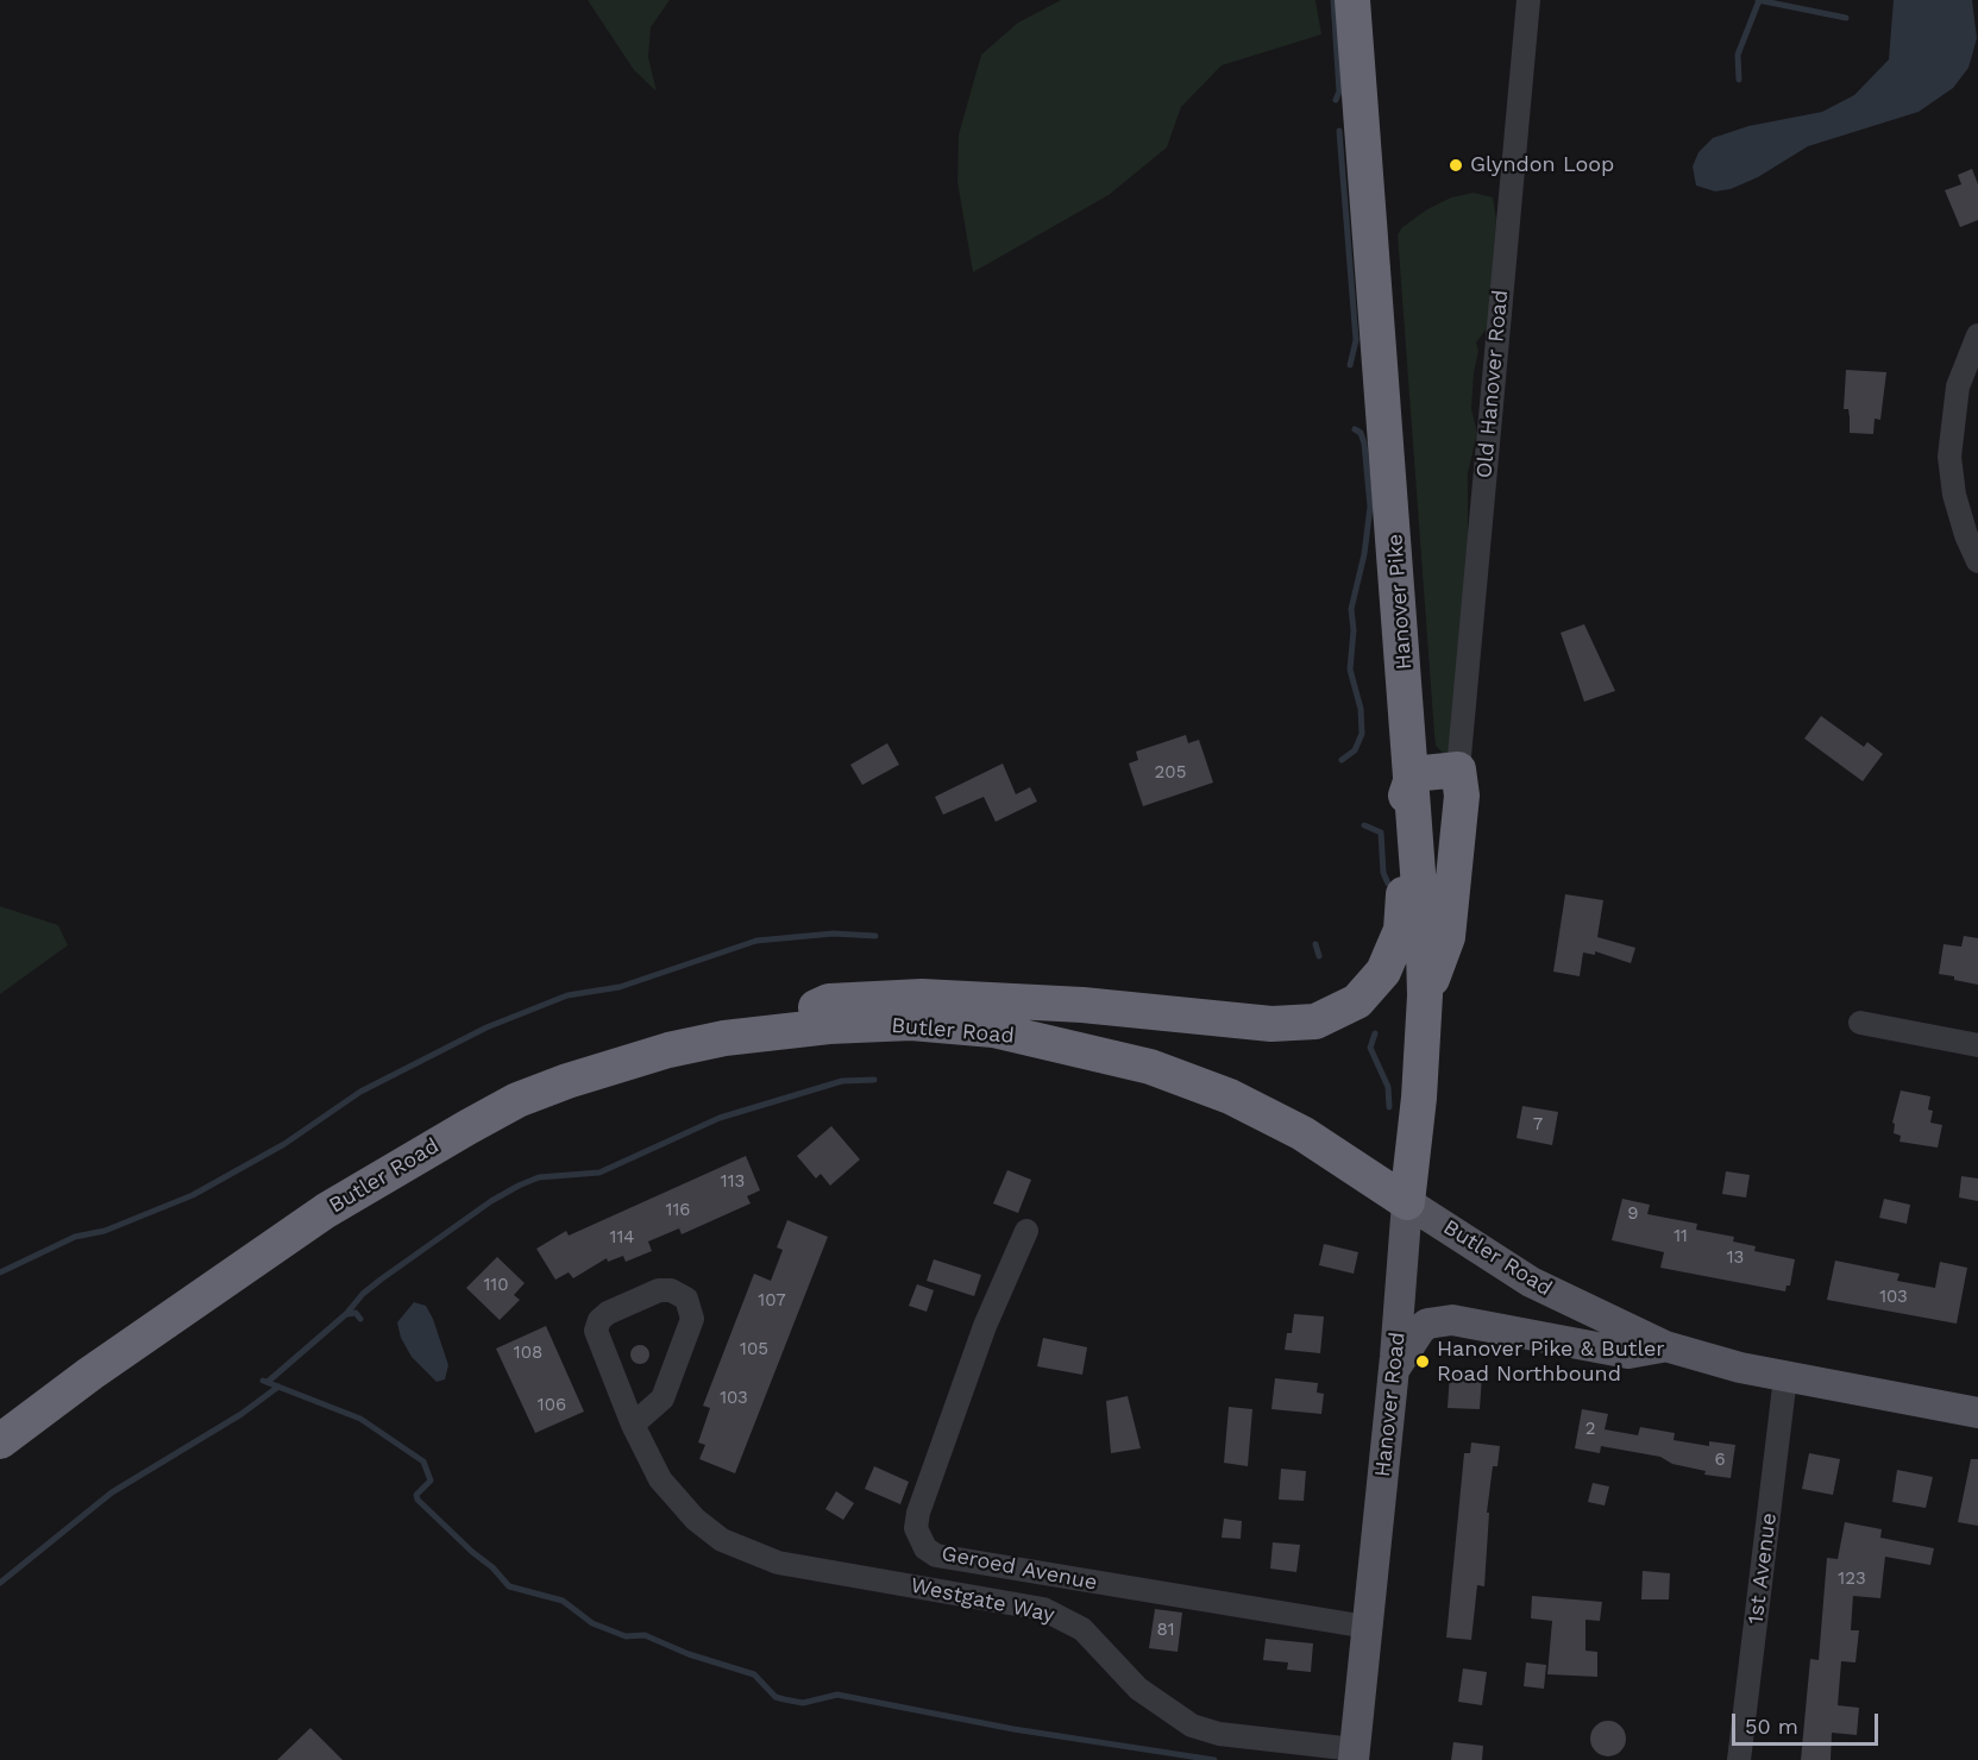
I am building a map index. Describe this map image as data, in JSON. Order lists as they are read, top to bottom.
{
  "streets": {
    "highway": ["Hanover Pike", "Butler Road"],
    "main road": ["Hanover Road"],
    "street": [
      "Old Hanover Road",
      "Geroed Avenue",
      "1st Avenue",
      "Westgate Way"
    ]
  },
  "crossings": [
    ["Hanover Pike", "Butler Road"],
    ["Hanover Pike", "Hanover Road"],
    ["Butler Road", "Hanover Road"],
    ["Butler Road", "1st Avenue"],
    ["Hanover Road", "Geroed Avenue"]
  ],
  "places": ["Glyndon Loop", "Hanover Pike & Butler Road Northbound"],
  "house_numbers": [
    "205",
    "7",
    "113",
    "116",
    "9",
    "11",
    "114",
    "13",
    "110",
    "103",
    "107",
    "105",
    "108",
    "103",
    "106",
    "2",
    "6",
    "123",
    "81"
  ],
  "scale_bar": "50 m"
}
